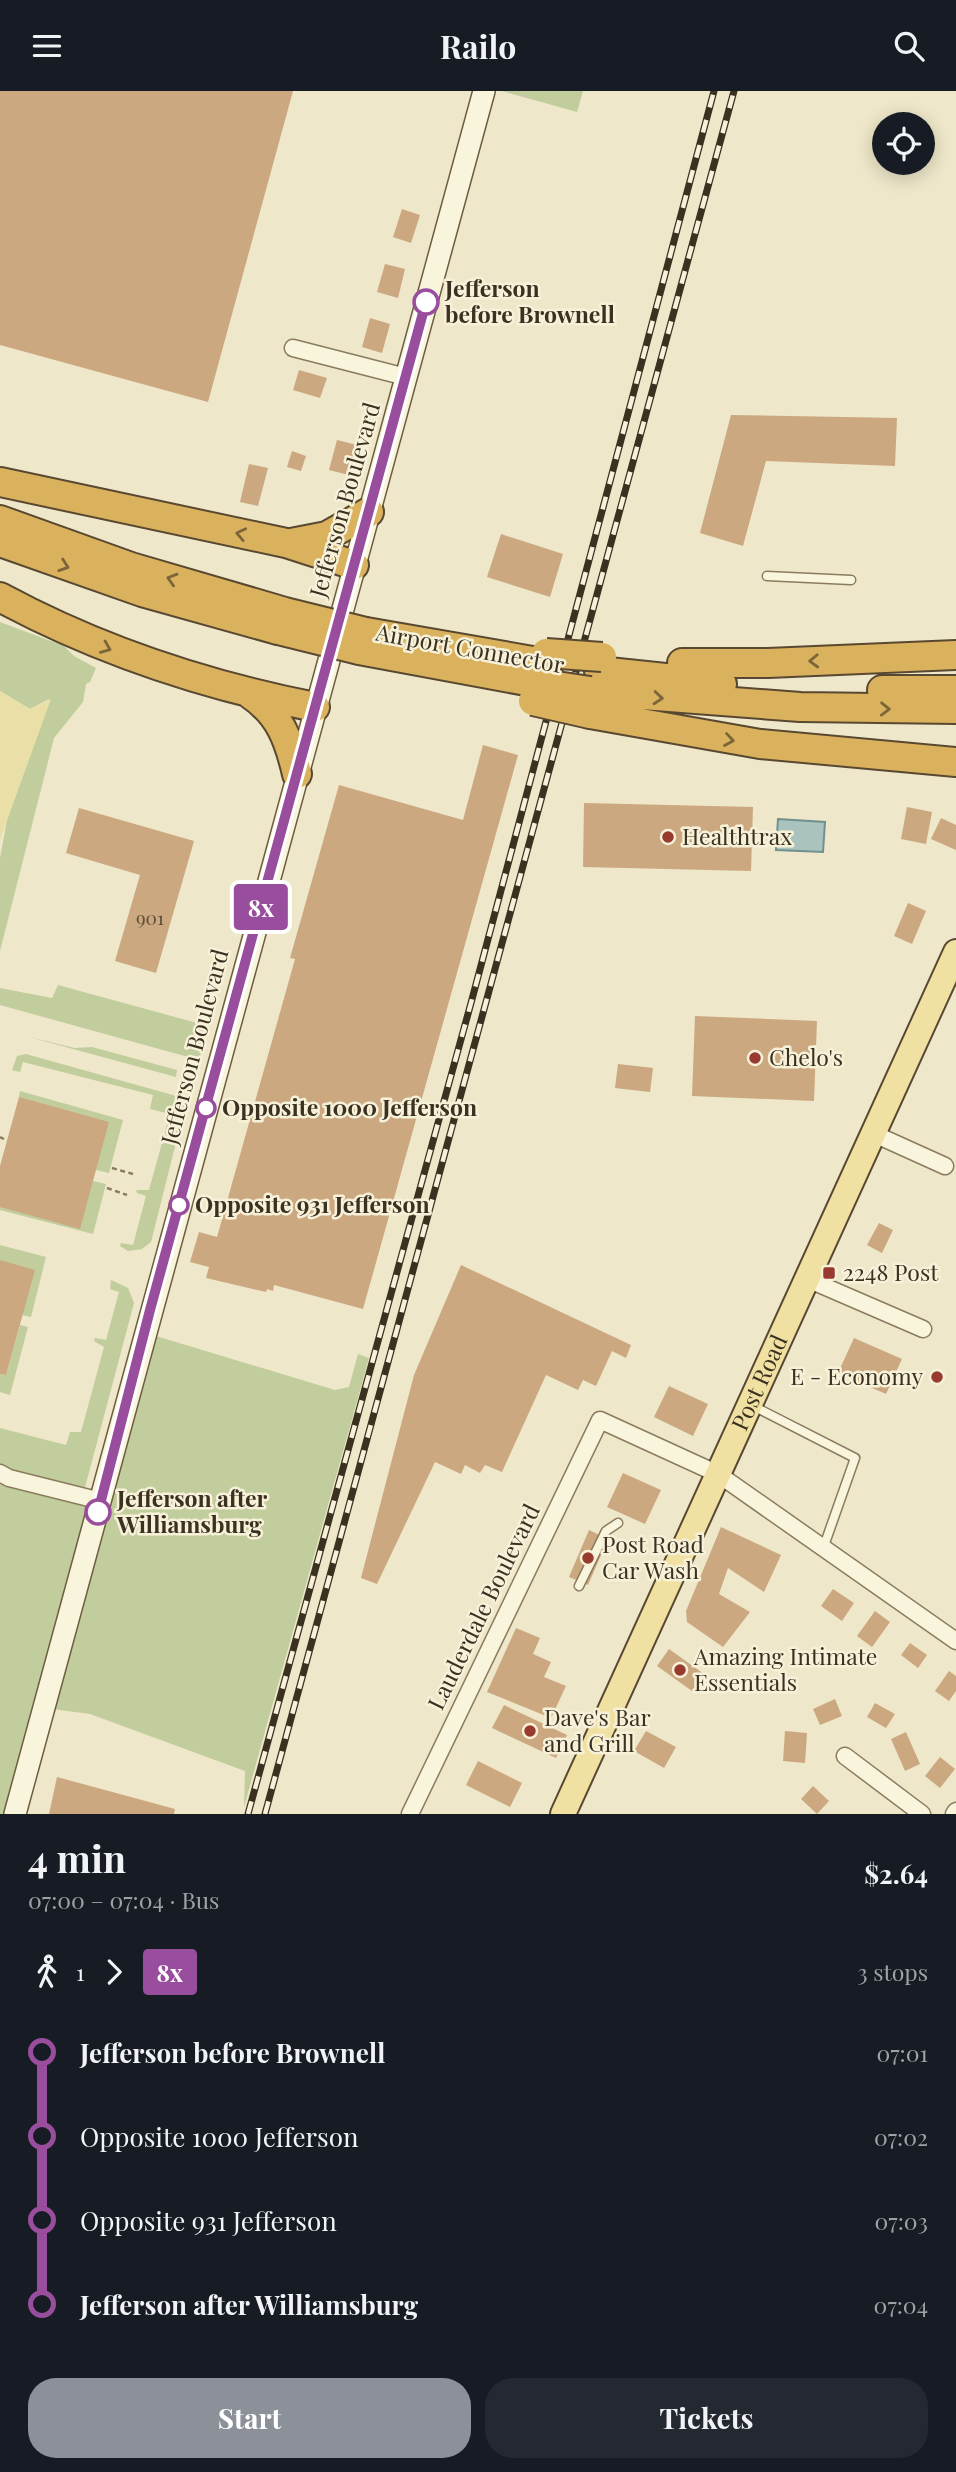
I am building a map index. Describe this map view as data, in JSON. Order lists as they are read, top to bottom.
{
  "streets": {
    "highway": ["Airport Connector"],
    "main road": ["Jefferson Boulevard", "Post Road"],
    "street": ["Lauderdale Boulevard"]
  },
  "crossings": [
    ["Post Road", "Lauderdale Boulevard"]
  ],
  "places": {
    "other": [
      "Jefferson before Brownell",
      "Healthtrax",
      "Chelo's",
      "Opposite 1000 Jefferson",
      "Opposite 931 Jefferson",
      "E - Economy",
      "Jefferson after Williamsburg",
      "Post Road Car Wash",
      "Amazing Intimate Essentials",
      "Dave's Bar and Grill"
    ],
    "transit": ["2248 Post"]
  },
  "lines": ["bus line 8x"],
  "house_numbers": ["901"],
  "page": {
    "header": "Railo",
    "on_map": "8x",
    "heading": ["4 min", "07:00 – 07:04 · Bus", "$2.64"],
    "legs": ["1", "8x", "3 stops"],
    "list": [
      {
        "name": "Jefferson before Brownell",
        "value": "07:01"
      },
      {
        "name": "Opposite 1000 Jefferson",
        "value": "07:02"
      },
      {
        "name": "Opposite 931 Jefferson",
        "value": "07:03"
      },
      {
        "name": "Jefferson after Williamsburg",
        "value": "07:04"
      }
    ],
    "buttons": ["Start", "Tickets"]
  }
}
